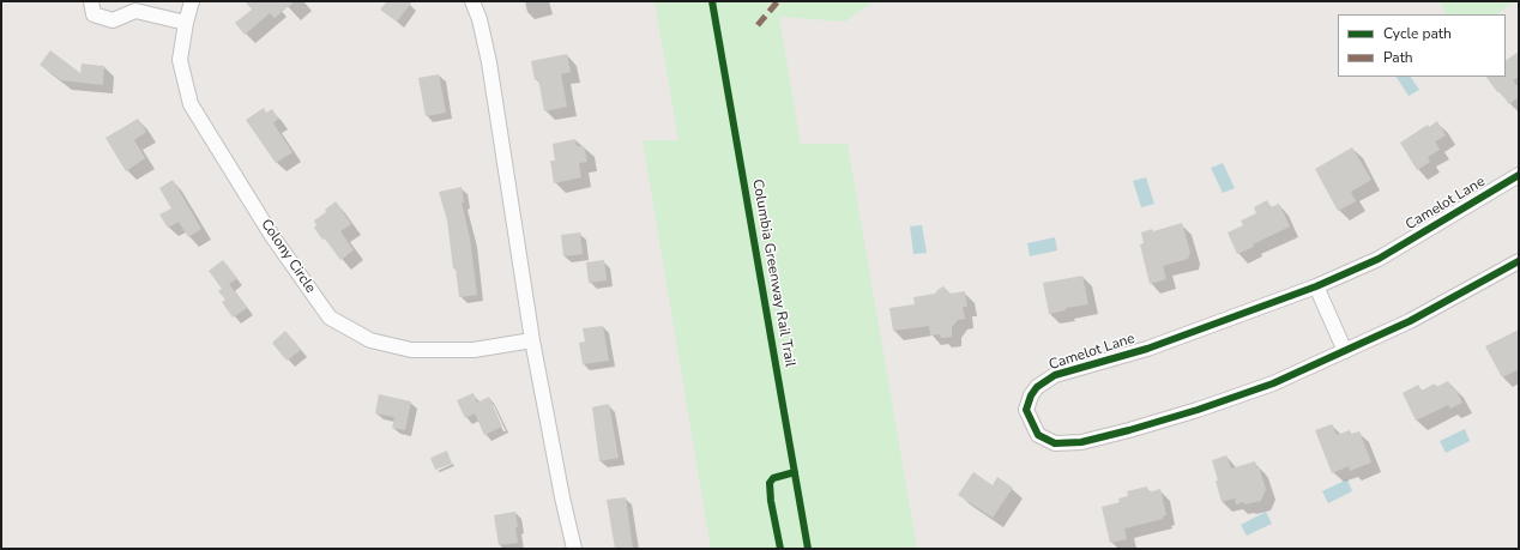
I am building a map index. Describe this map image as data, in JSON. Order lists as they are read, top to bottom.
{
  "streets": {
    "street": ["Camelot Lane", "Colony Circle"],
    "cycle path": ["Columbia Greenway Rail Trail"]
  },
  "legend": ["Cycle path", "Path"]
}
